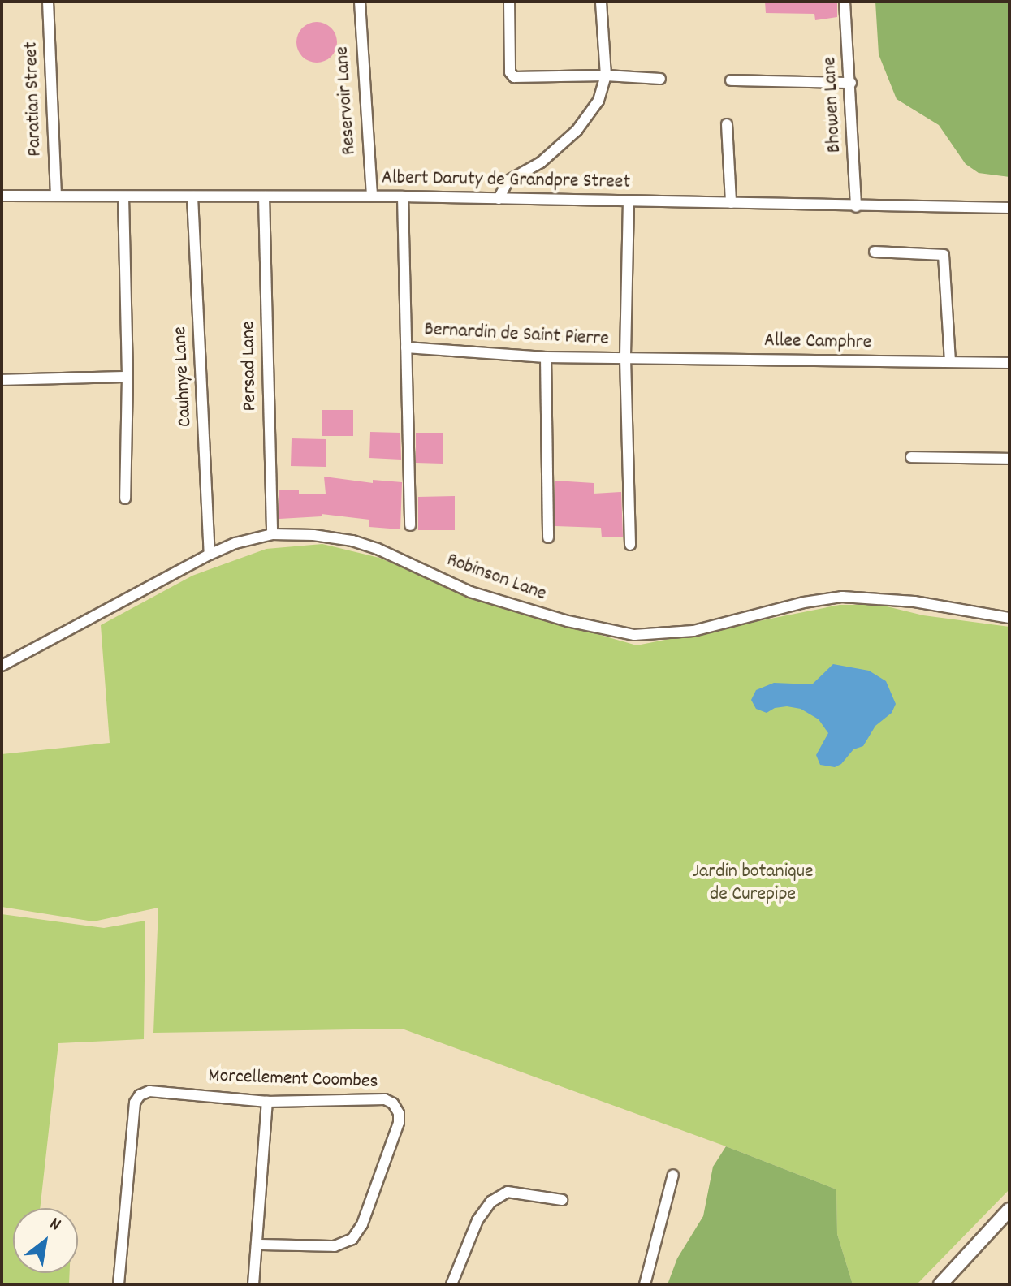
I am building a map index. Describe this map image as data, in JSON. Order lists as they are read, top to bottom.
{
  "streets": {
    "street": [
      "Paratian Street",
      "Reservoir Lane",
      "Bhowen Lane",
      "Albert Daruty de Grandpre Street",
      "Bernardin de Saint Pierre",
      "Allee Camphre",
      "Persad Lane",
      "Cauhnye Lane",
      "Robinson Lane",
      "Morcellement Coombes"
    ]
  },
  "crossings": [
    ["Paratian Street", "Albert Daruty de Grandpre Street"],
    ["Reservoir Lane", "Albert Daruty de Grandpre Street"],
    ["Bhowen Lane", "Albert Daruty de Grandpre Street"],
    ["Albert Daruty de Grandpre Street", "Persad Lane"],
    ["Albert Daruty de Grandpre Street", "Cauhnye Lane"],
    ["Bernardin de Saint Pierre", "Allee Camphre"],
    ["Persad Lane", "Robinson Lane"],
    ["Cauhnye Lane", "Robinson Lane"]
  ],
  "parks": ["Jardin botanique de Curepipe"],
  "north": "top right"
}
